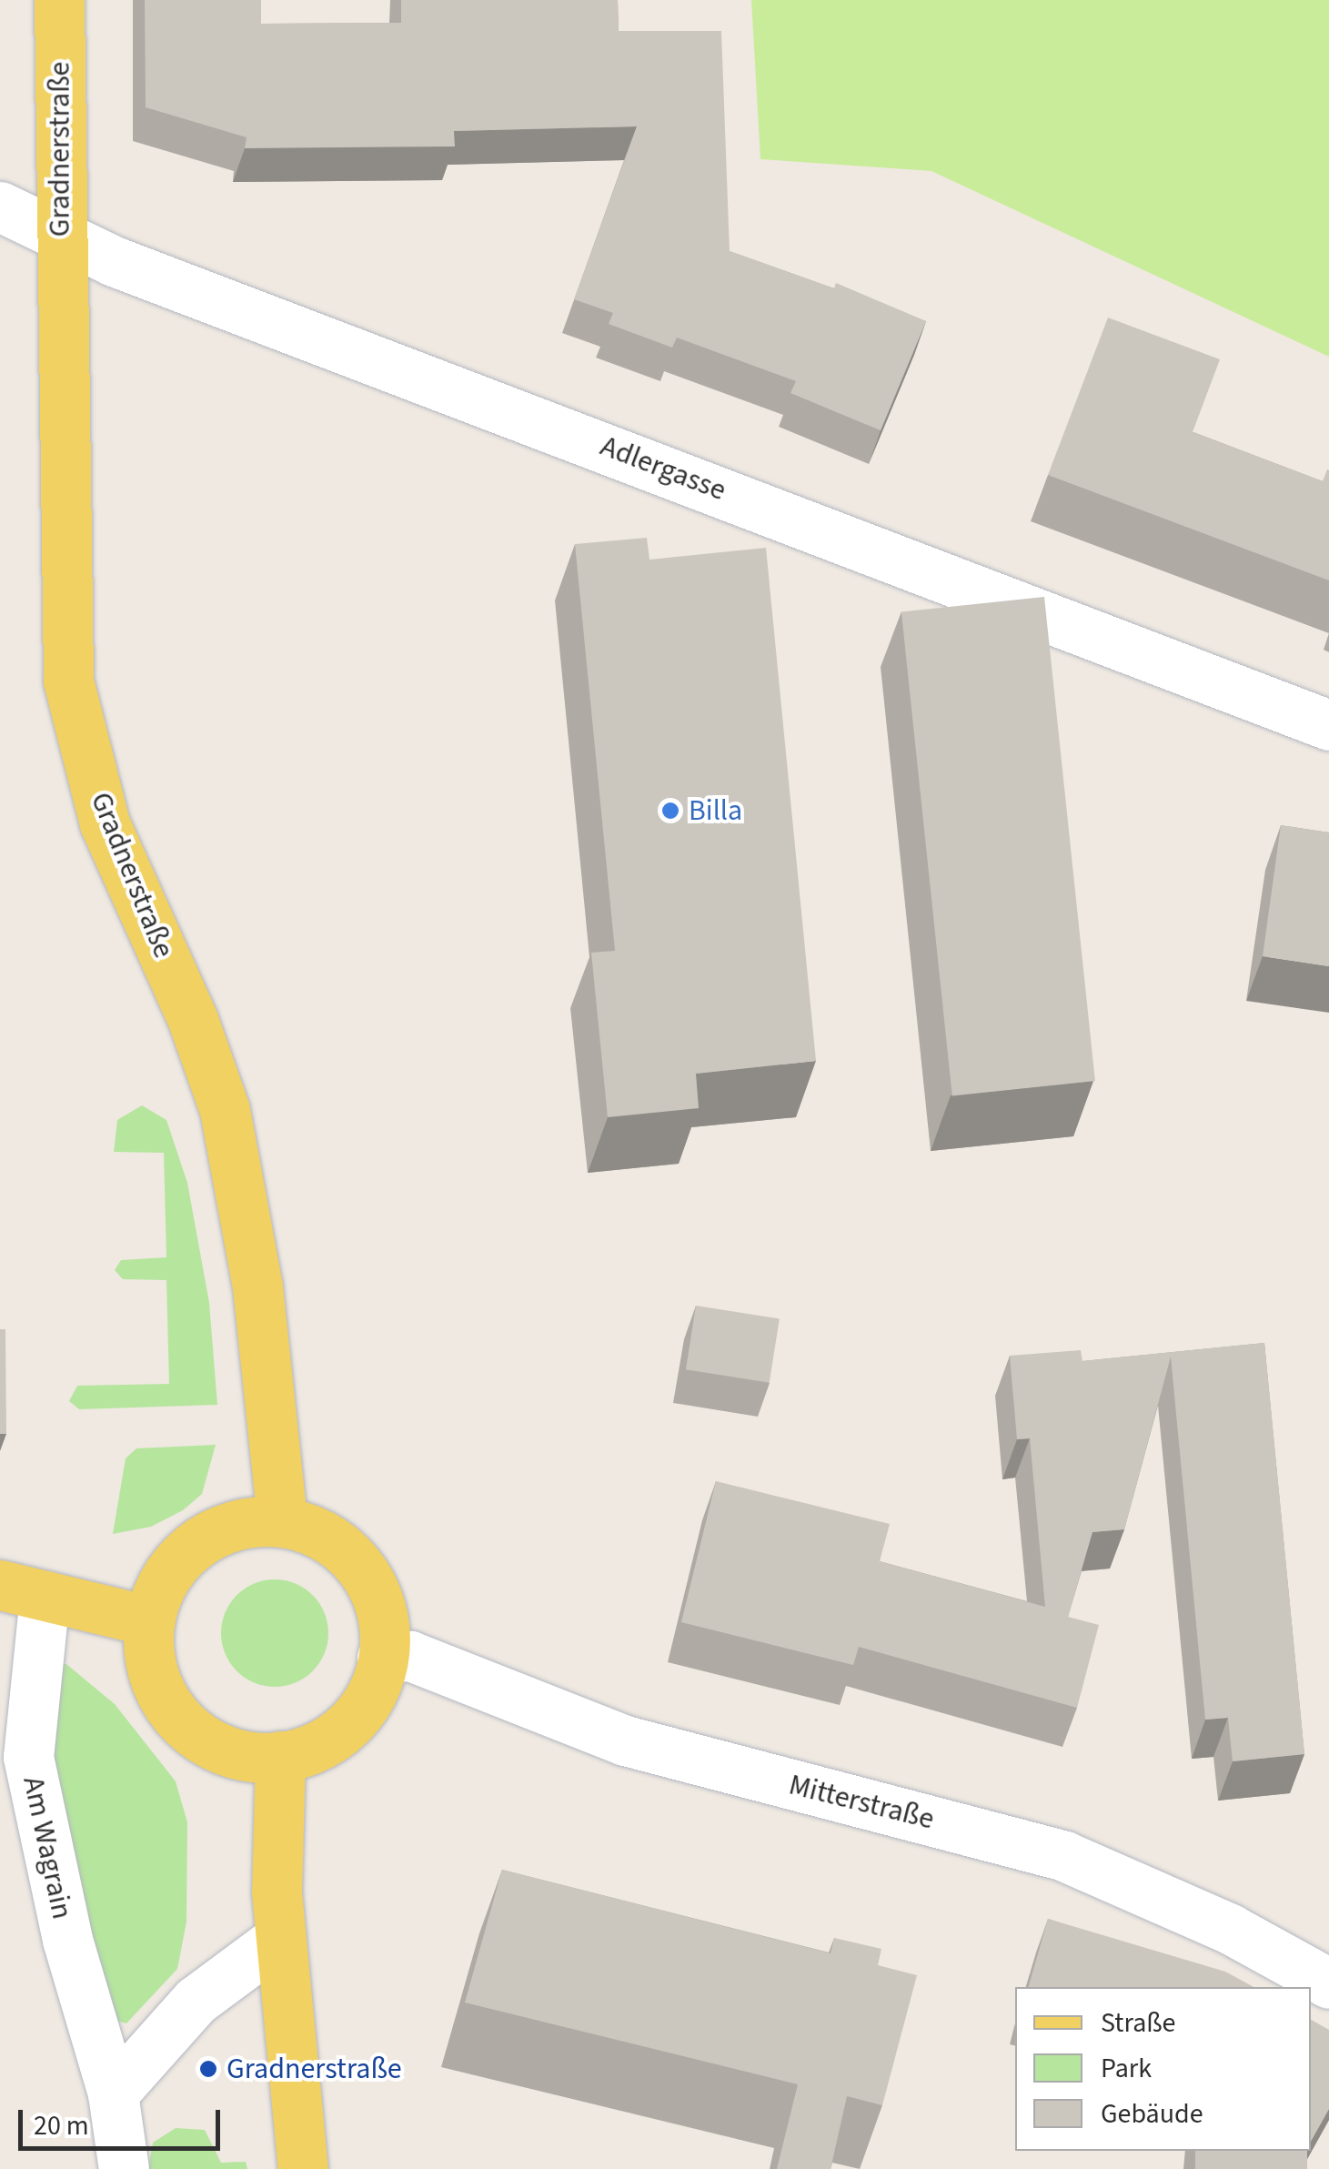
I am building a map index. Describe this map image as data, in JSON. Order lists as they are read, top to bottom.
{
  "streets": {
    "main road": ["Gradnerstraße"],
    "street": ["Adlergasse", "Mitterstraße", "Am Wagrain"]
  },
  "crossings": [
    ["Gradnerstraße", "Adlergasse"],
    ["Gradnerstraße", "Mitterstraße"]
  ],
  "places": ["Billa", "Gradnerstraße"],
  "legend": ["Straße", "Park", "Gebäude"],
  "scale_bar": "20 m"
}
